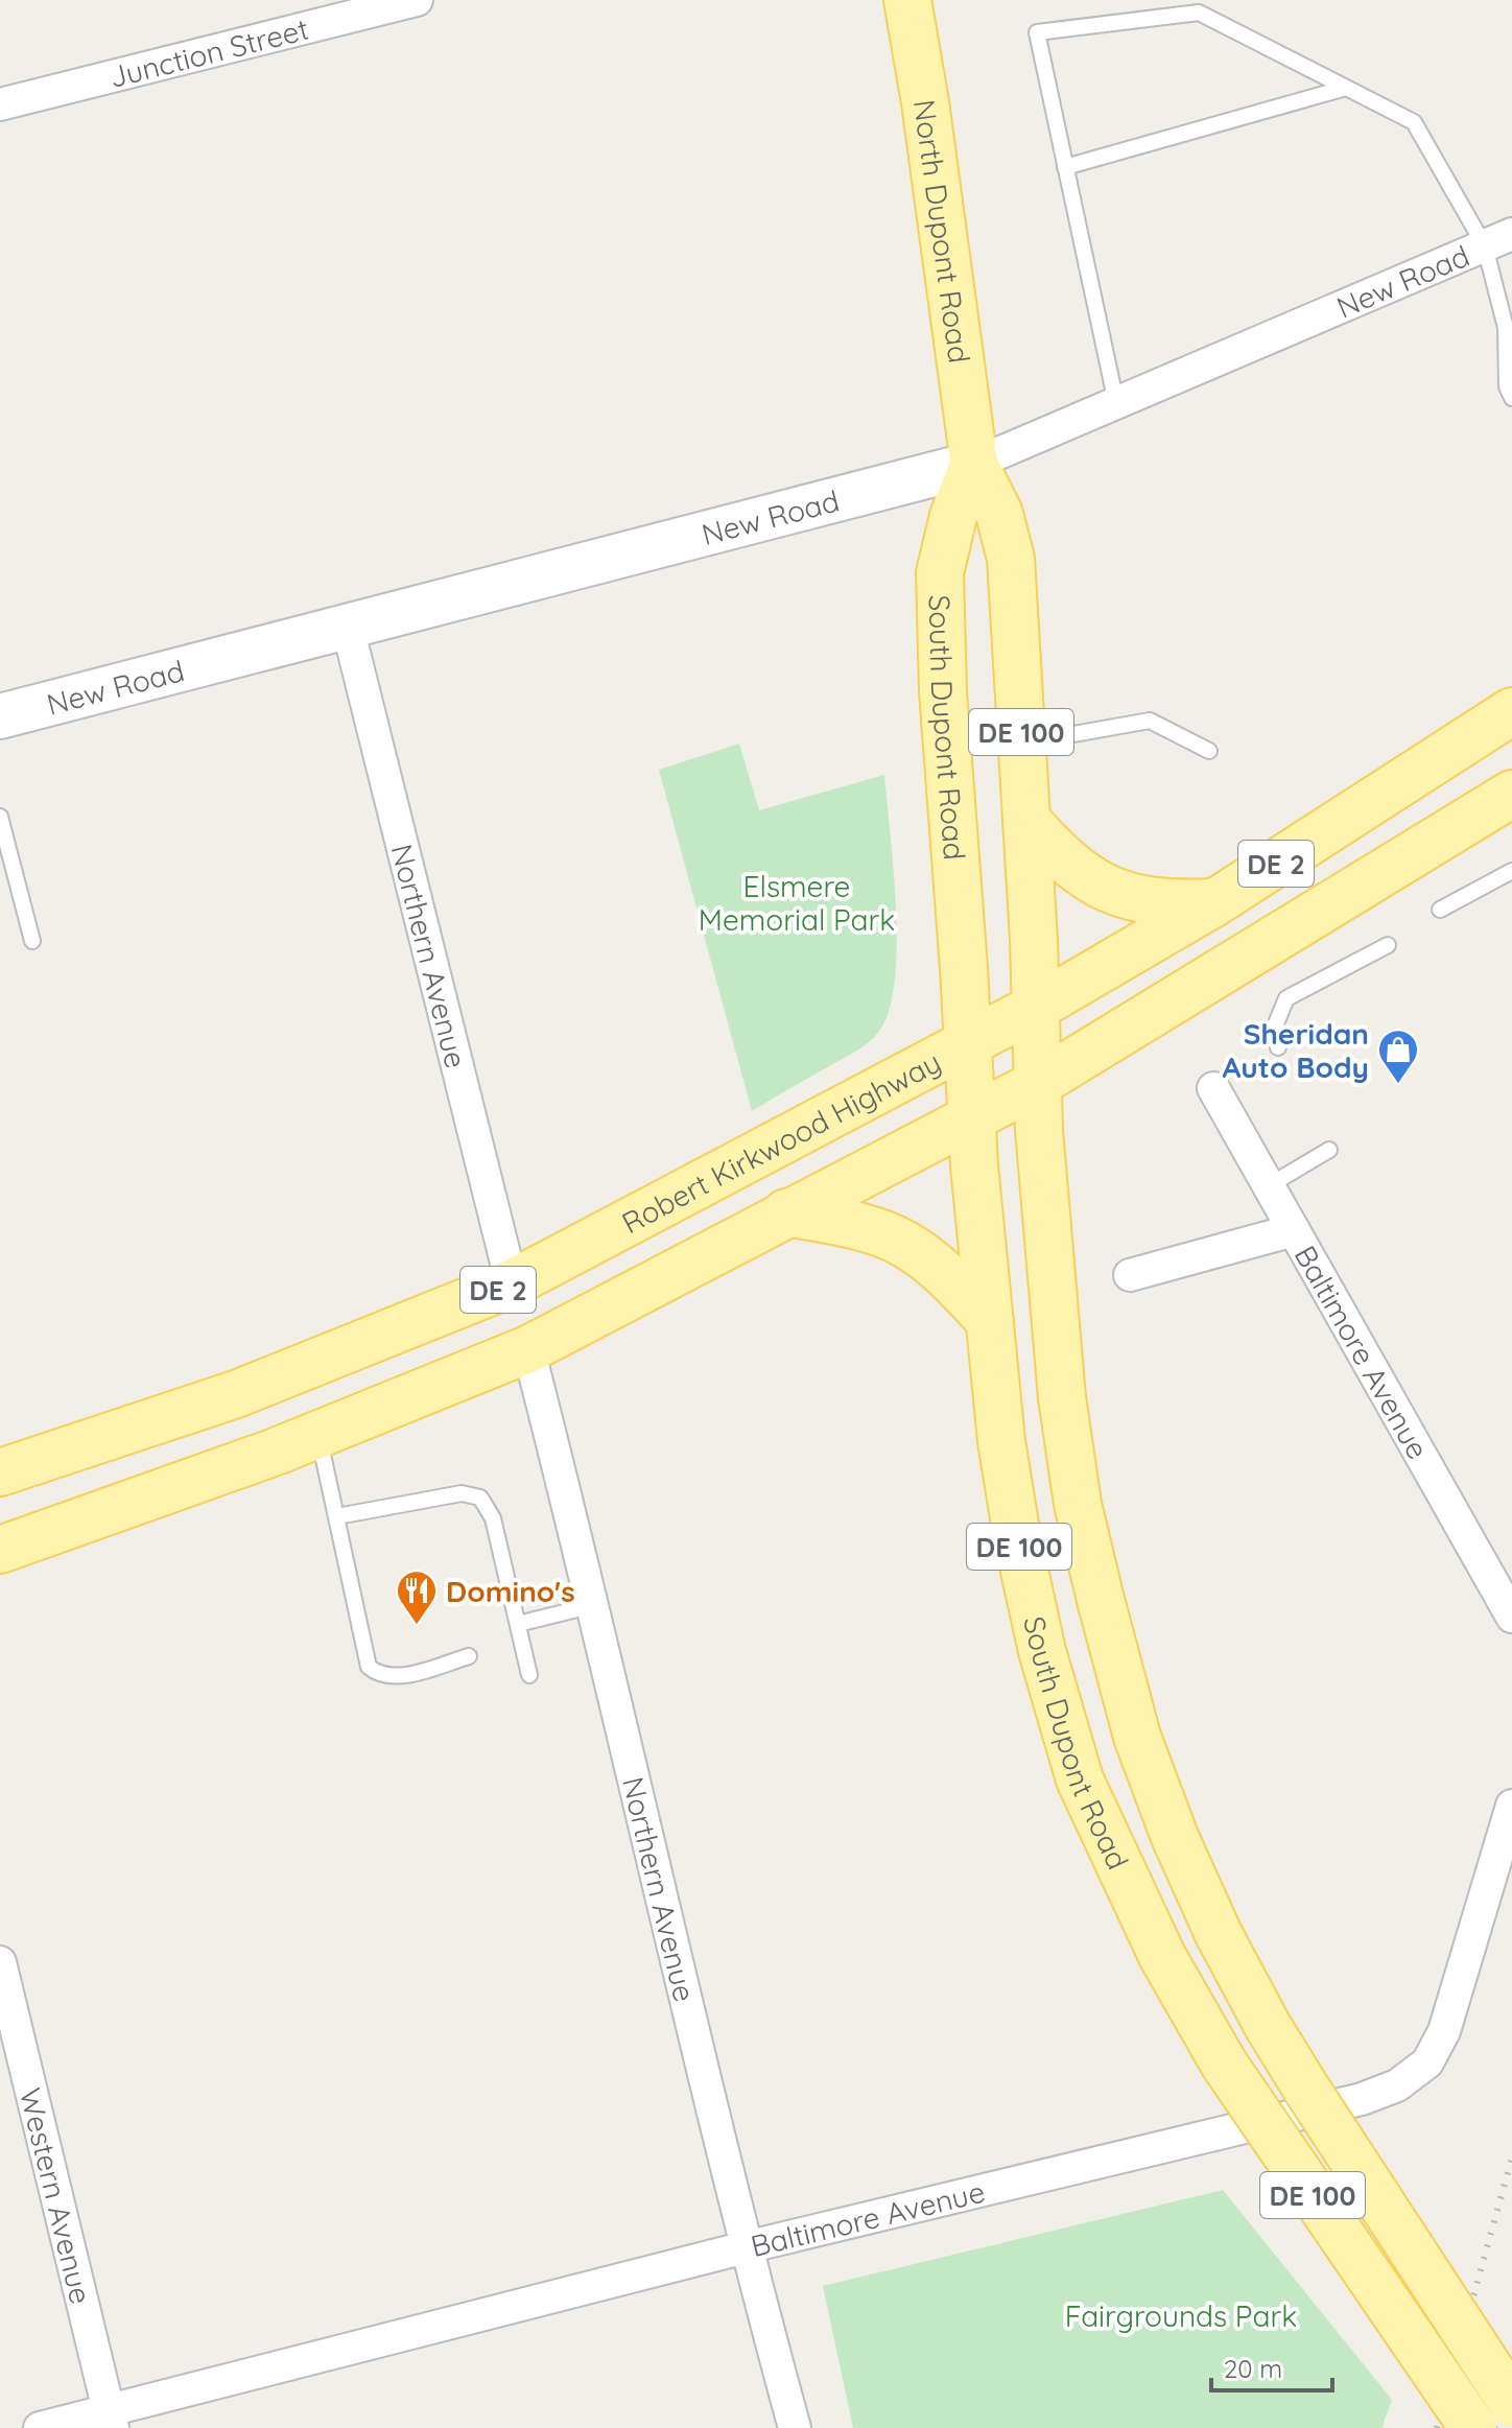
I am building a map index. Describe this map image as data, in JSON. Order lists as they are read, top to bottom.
{
  "streets": {
    "main road": [
      "North Dupont Road",
      "South Dupont Road",
      "DE 100",
      "DE 2",
      "Robert Kirkwood Highway"
    ],
    "street": [
      "Junction Street",
      "New Road",
      "Northern Avenue",
      "Baltimore Avenue",
      "Western Avenue"
    ]
  },
  "crossings": [
    ["North Dupont Road", "New Road"],
    ["North Dupont Road", "South Dupont Road"],
    ["New Road", "South Dupont Road"],
    ["New Road", "Northern Avenue"],
    ["South Dupont Road", "DE 2"],
    ["South Dupont Road", "Robert Kirkwood Highway"],
    ["DE 2", "Northern Avenue"],
    ["Northern Avenue", "Robert Kirkwood Highway"],
    ["Northern Avenue", "Baltimore Avenue"],
    ["Baltimore Avenue", "Western Avenue"]
  ],
  "parks": ["Elsmere Memorial Park", "Fairgrounds Park"],
  "places": {
    "shop": ["Sheridan Auto Body"],
    "restaurant": ["Domino's"]
  },
  "scale_bar": "20 m"
}
